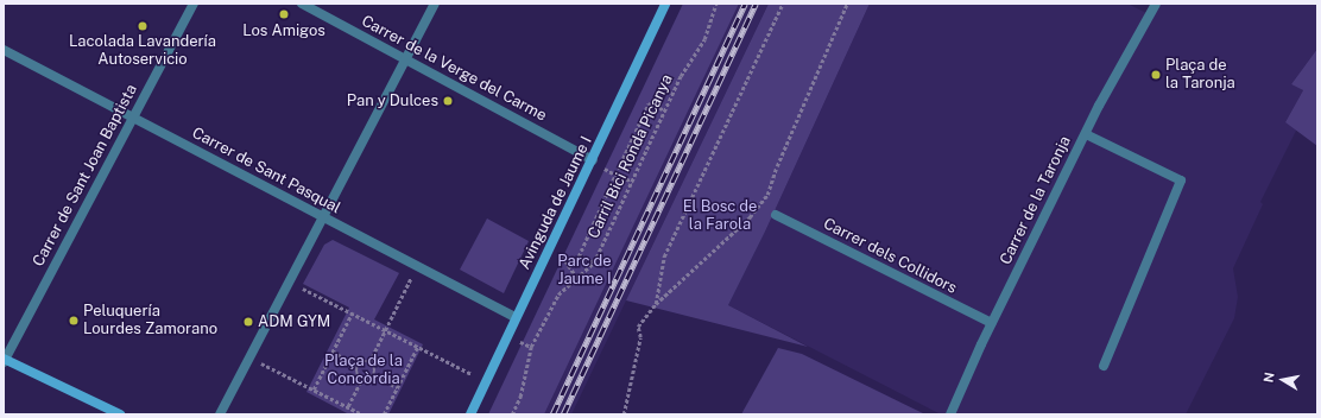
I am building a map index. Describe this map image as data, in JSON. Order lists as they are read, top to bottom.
{
  "streets": {
    "street": [
      "Carrer de la Verge del Carme",
      "Carrer de Sant Pasqual",
      "Carrer de Sant Joan Baptista",
      "Carrer de la Taronja",
      "Avinguda de Jaume I",
      "Carrer dels Collidors"
    ],
    "path": ["Carril Bici Ronda Picanya"]
  },
  "crossings": [
    ["Carrer de la Verge del Carme", "Avinguda de Jaume I"],
    ["Carrer de Sant Pasqual", "Carrer de Sant Joan Baptista"],
    ["Carrer de Sant Pasqual", "Avinguda de Jaume I"],
    ["Carrer de la Taronja", "Carrer dels Collidors"]
  ],
  "parks": ["El Bosc de la Farola", "Parc de Jaume I", "Plaça de la Concòrdia"],
  "places": [
    "Los Amigos",
    "Lacolada Lavandería Autoservicio",
    "Plaça de la Taronja",
    "Pan y Dulces",
    "Peluquería Lourdes Zamorano",
    "ADM GYM"
  ],
  "north": "left"
}
